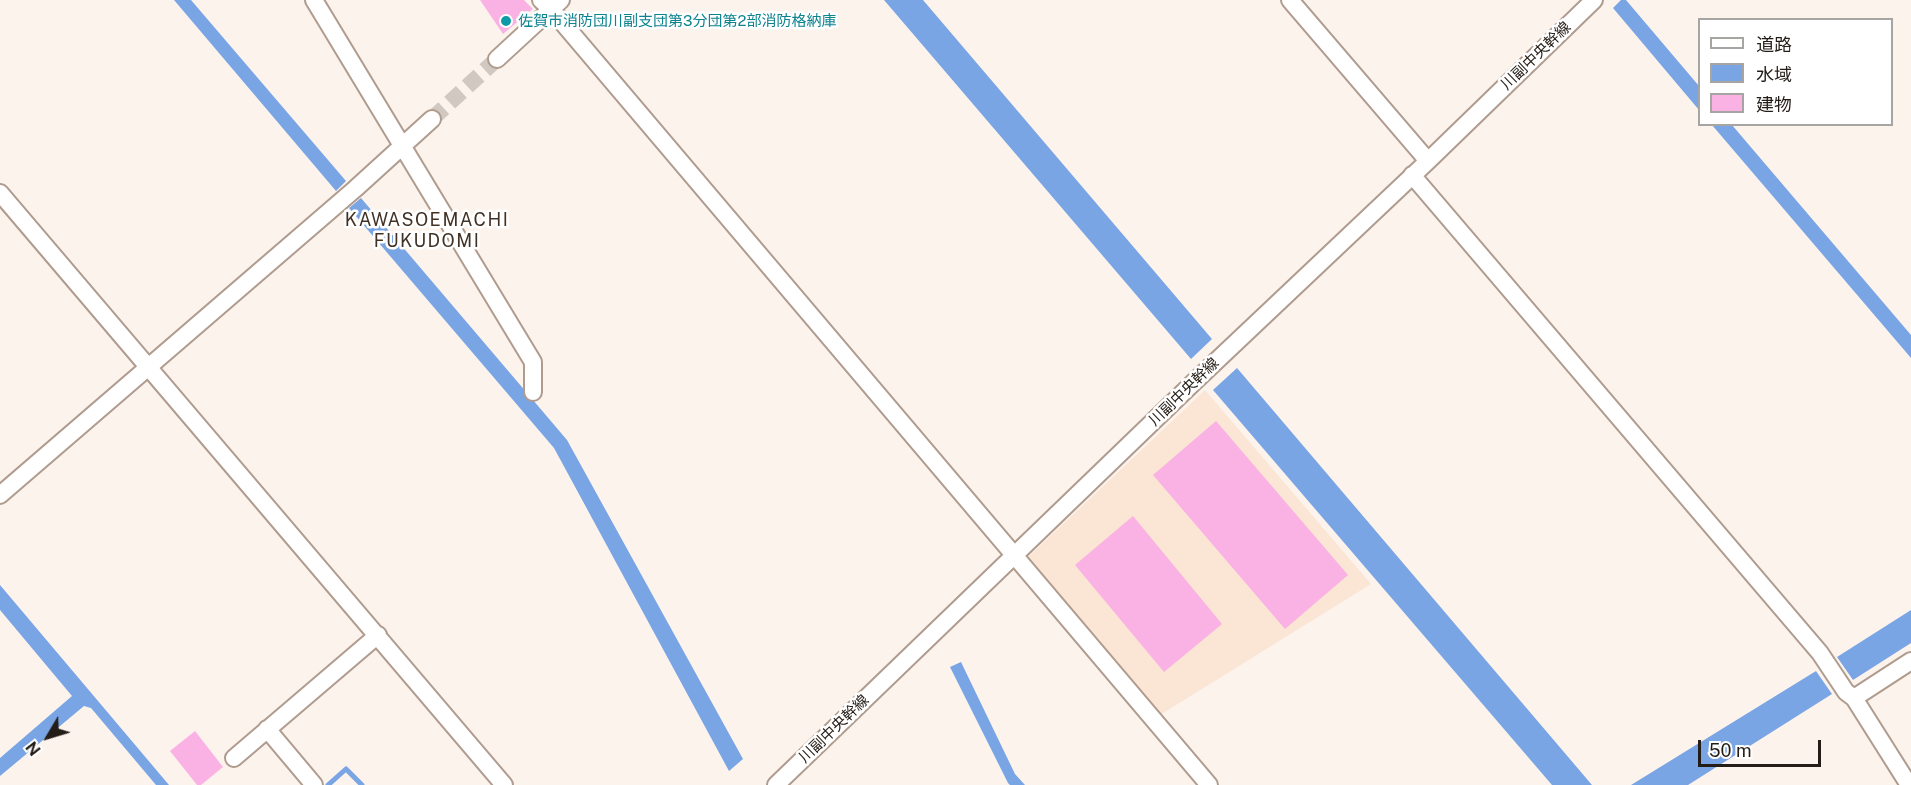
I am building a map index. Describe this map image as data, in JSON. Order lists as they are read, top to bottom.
{
  "streets": {
    "street": ["川副中央幹線"]
  },
  "districts": ["KAWASOEMACHI FUKUDOMI"],
  "places": ["佐賀市消防団川副支団第3分団第2部消防格納庫"],
  "legend": ["道路", "水域", "建物"],
  "scale_bar": "50 m",
  "north": "bottom left"
}
